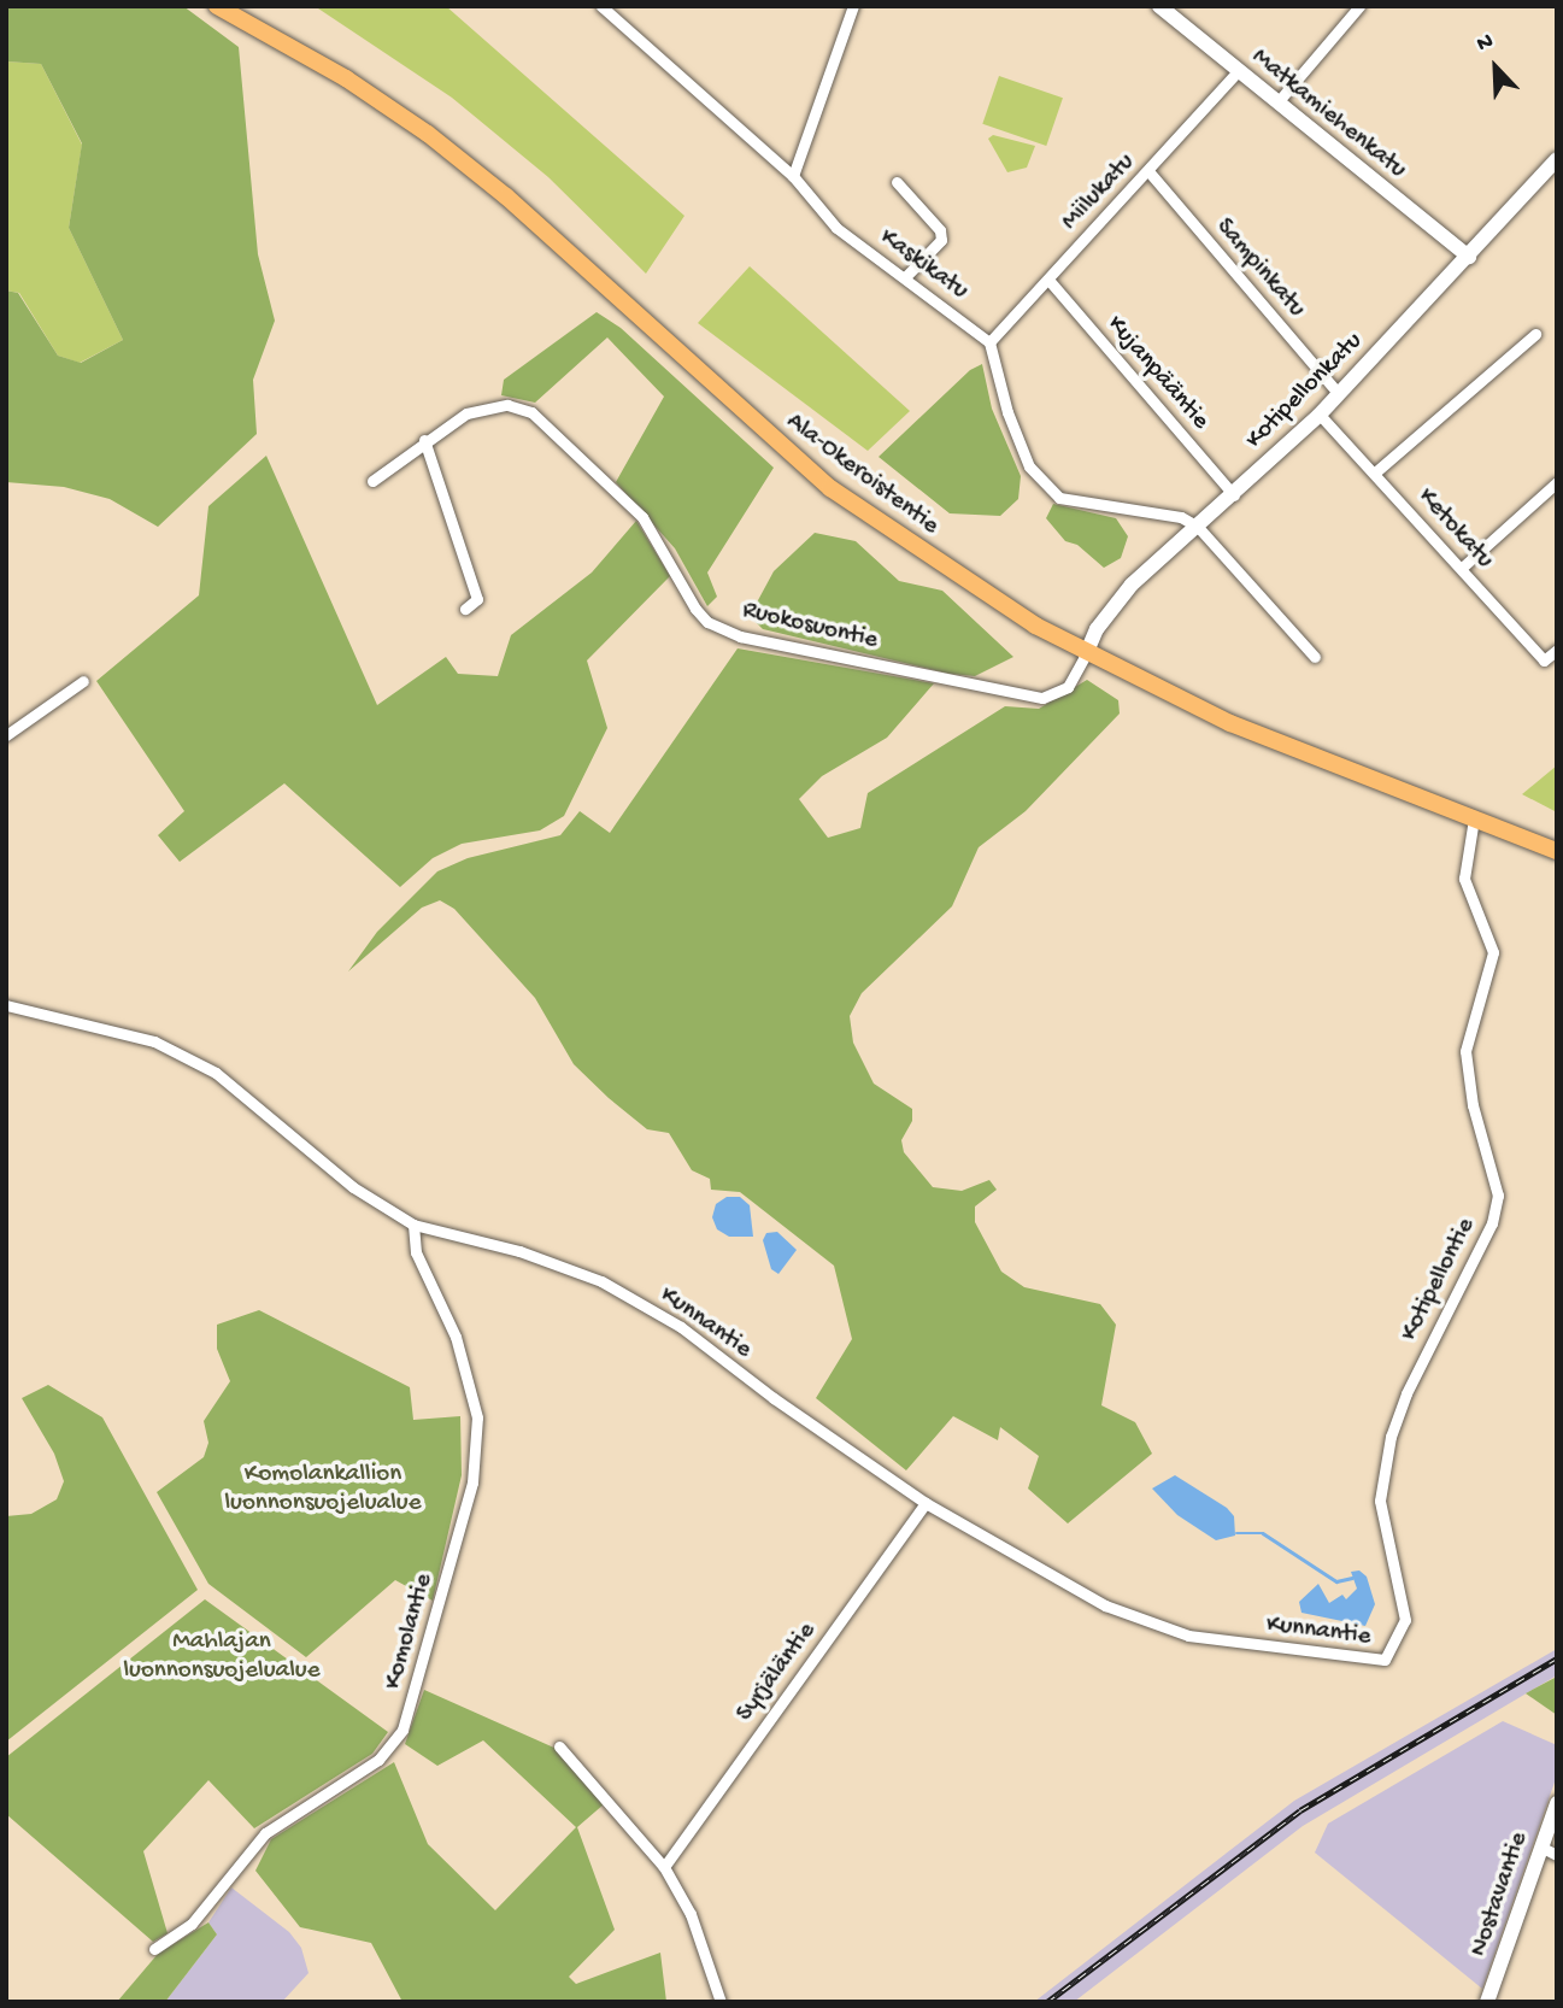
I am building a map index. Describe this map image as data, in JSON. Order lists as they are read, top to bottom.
{
  "streets": {
    "main road": ["Ala-Okeroistentie"],
    "street": [
      "Matkamiehenkatu",
      "Miilukatu",
      "Kaskikatu",
      "Sampinkatu",
      "Kujanpääntie",
      "Kotipellonkatu",
      "Ketokatu",
      "Ruokosuontie",
      "Kotipellontie",
      "Kunnantie",
      "Komolantie",
      "Syrjäläntie",
      "Nostavantie"
    ]
  },
  "crossings": [
    ["Matkamiehenkatu", "Miilukatu"],
    ["Matkamiehenkatu", "Kotipellonkatu"],
    ["Miilukatu", "Kaskikatu"],
    ["Miilukatu", "Sampinkatu"],
    ["Miilukatu", "Kujanpääntie"],
    ["Sampinkatu", "Kotipellonkatu"],
    ["Kujanpääntie", "Kotipellonkatu"],
    ["Kotipellonkatu", "Ala-Okeroistentie"],
    ["Kotipellonkatu", "Ketokatu"],
    ["Kotipellonkatu", "Ruokosuontie"],
    ["Ala-Okeroistentie", "Ruokosuontie"],
    ["Ala-Okeroistentie", "Kotipellontie"],
    ["Kotipellontie", "Kunnantie"],
    ["Kunnantie", "Komolantie"],
    ["Kunnantie", "Syrjäläntie"]
  ],
  "parks": ["Komolankallion luonnonsuojelualue", "Mahlajan luonnonsuojelualue"],
  "north": "top left"
}
